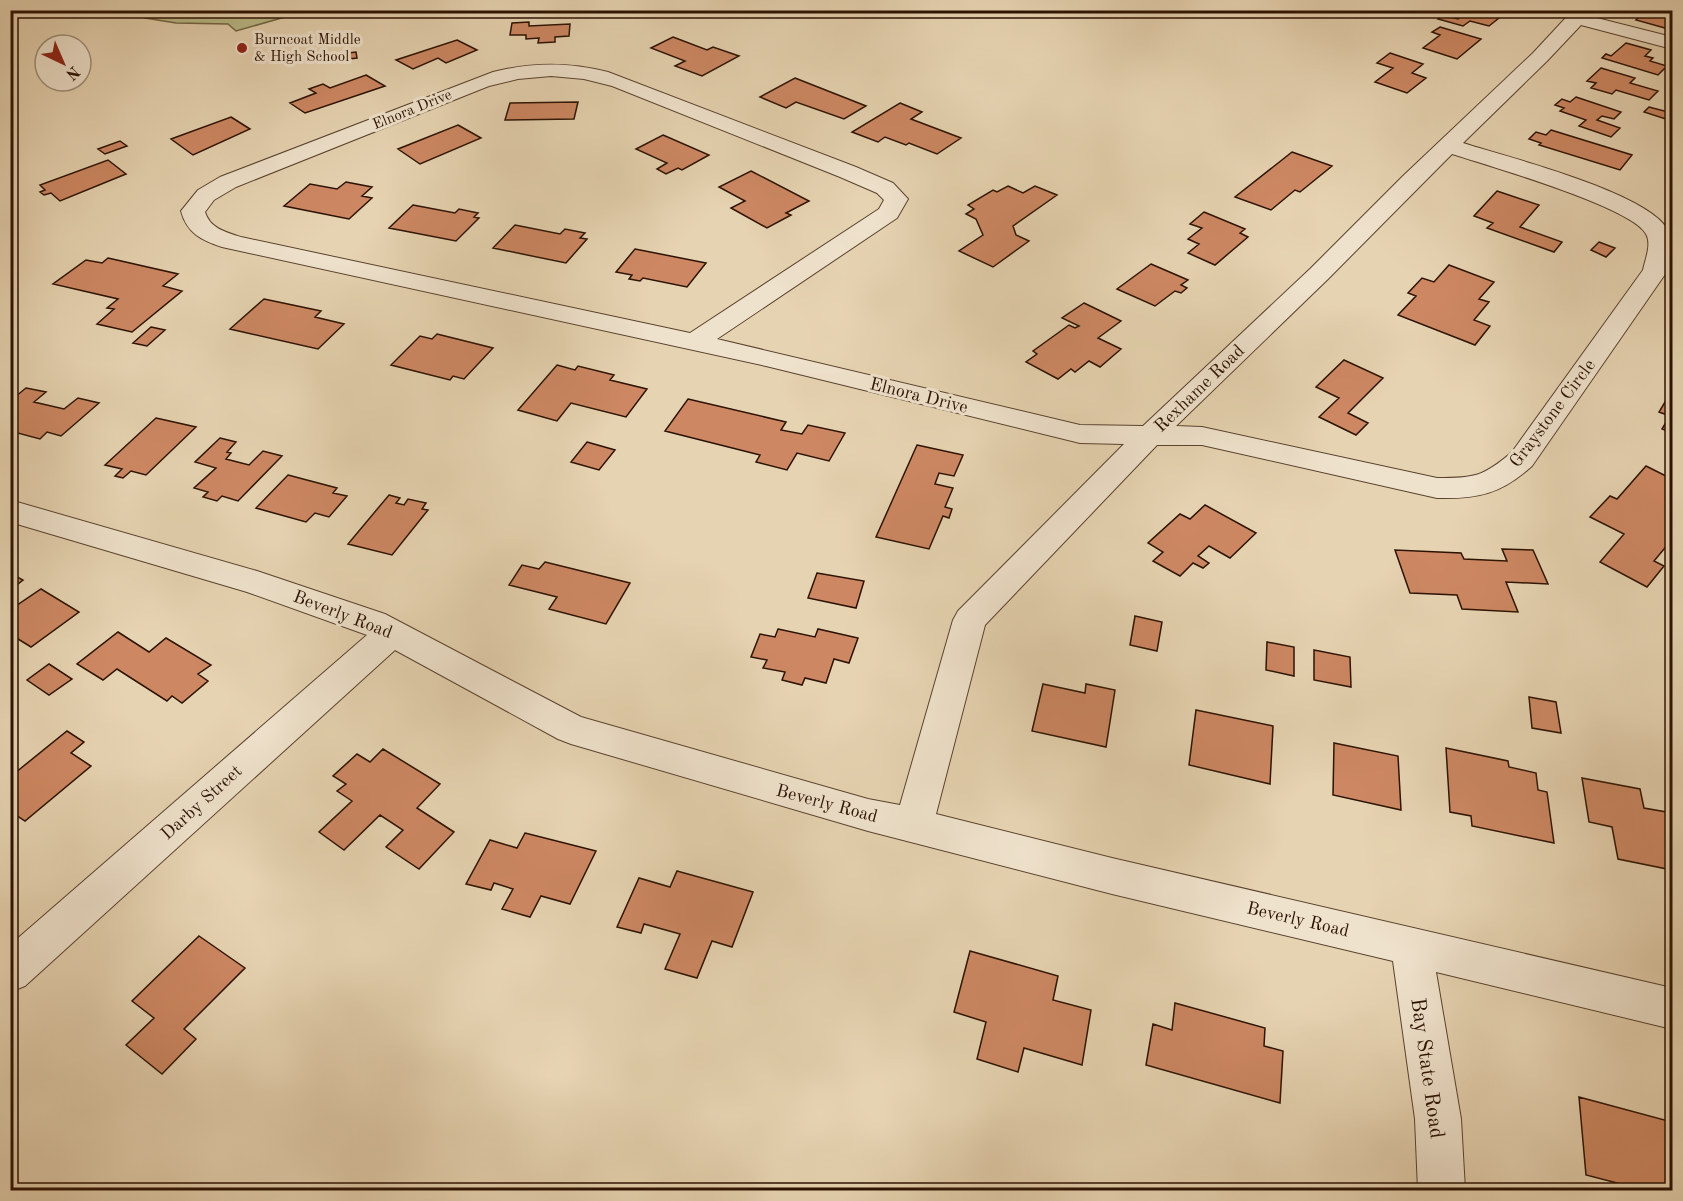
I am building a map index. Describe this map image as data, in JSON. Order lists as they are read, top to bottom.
{
  "streets": {
    "street": [
      "Elnora Drive",
      "Rexhame Road",
      "Graystone Circle",
      "Beverly Road",
      "Darby Street",
      "Bay State Road"
    ]
  },
  "crossings": [
    ["Elnora Drive", "Rexhame Road"],
    ["Elnora Drive", "Graystone Circle"],
    ["Rexhame Road", "Graystone Circle"],
    ["Rexhame Road", "Beverly Road"],
    ["Beverly Road", "Darby Street"],
    ["Beverly Road", "Bay State Road"]
  ],
  "places": ["Burncoat Middle & High School"],
  "north": "bottom right"
}
